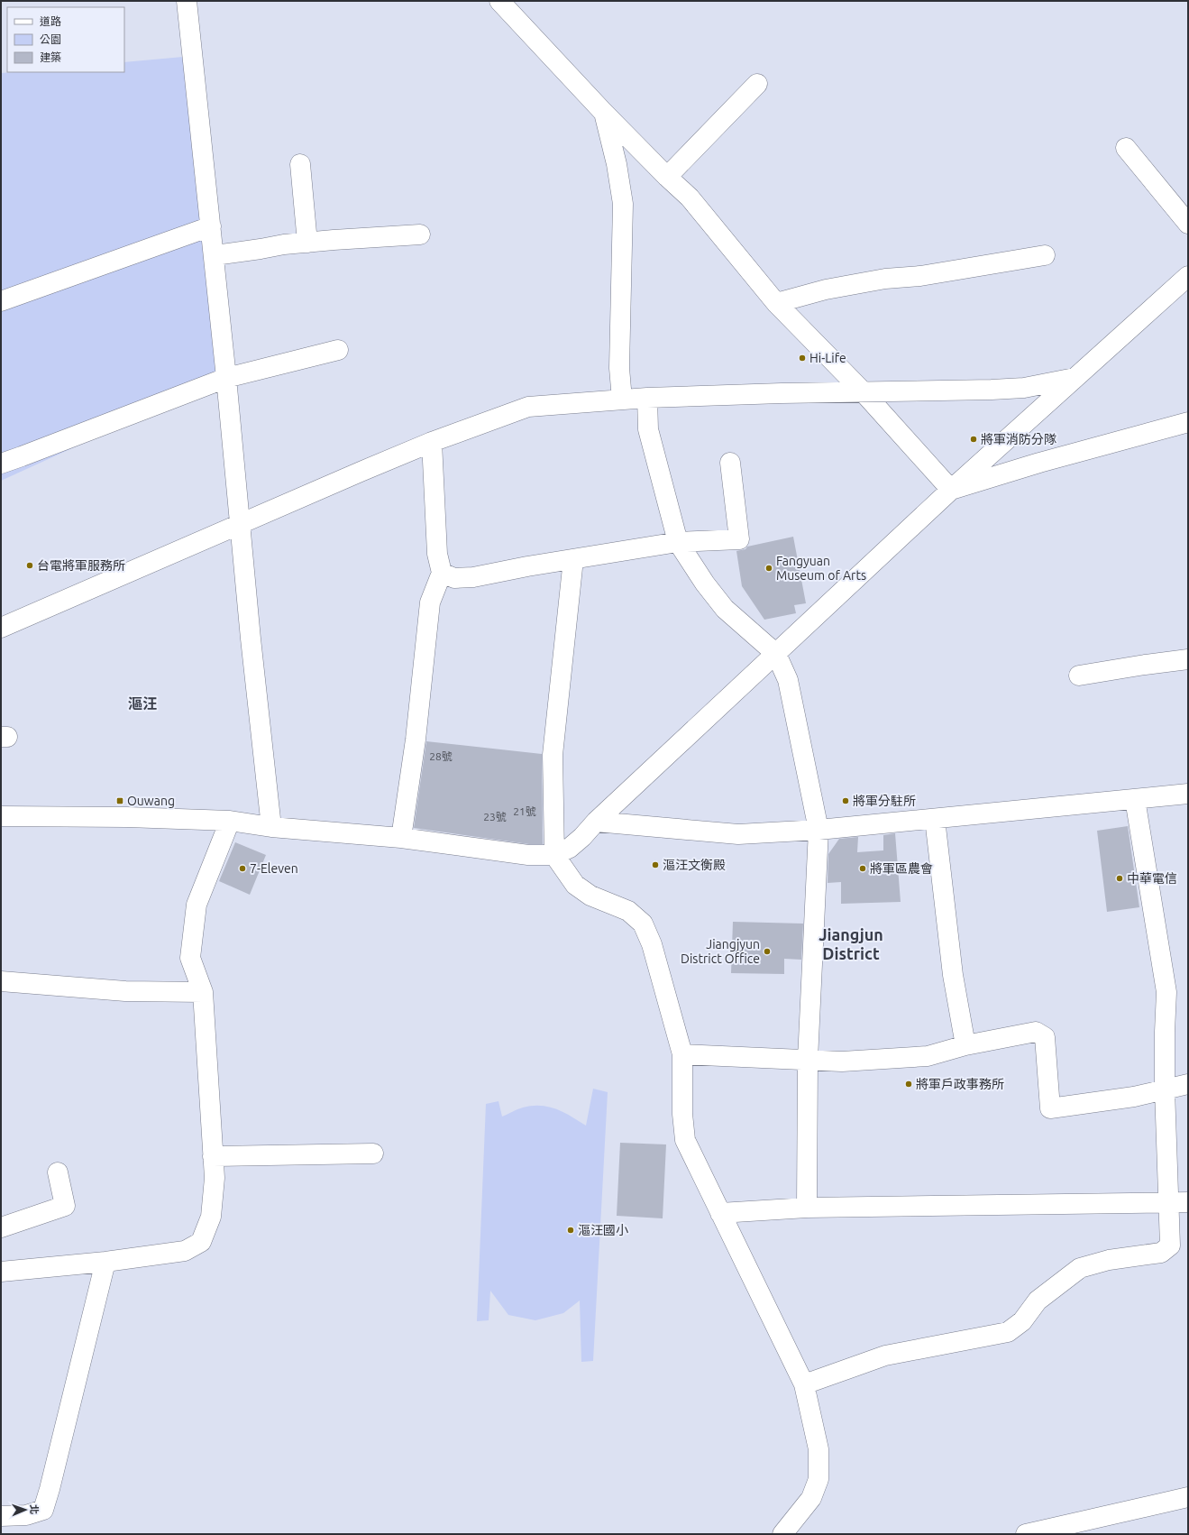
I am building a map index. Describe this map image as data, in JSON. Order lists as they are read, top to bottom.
{
  "districts": ["漚汪", "Jiangjun District"],
  "places": {
    "other": [
      "Hi-Life",
      "將軍消防分隊",
      "台電將軍服務所",
      "Fangyuan Museum of Arts",
      "將軍分駐所",
      "漚汪文衡殿",
      "7-Eleven",
      "將軍區農會",
      "中華電信",
      "Jiangjyun District Office",
      "將軍戶政事務所",
      "漚汪國小"
    ],
    "transit": ["Ouwang"]
  },
  "house_numbers": ["28號", "21號", "23號"],
  "legend": ["道路", "公園", "建築"],
  "north": "right"
}
